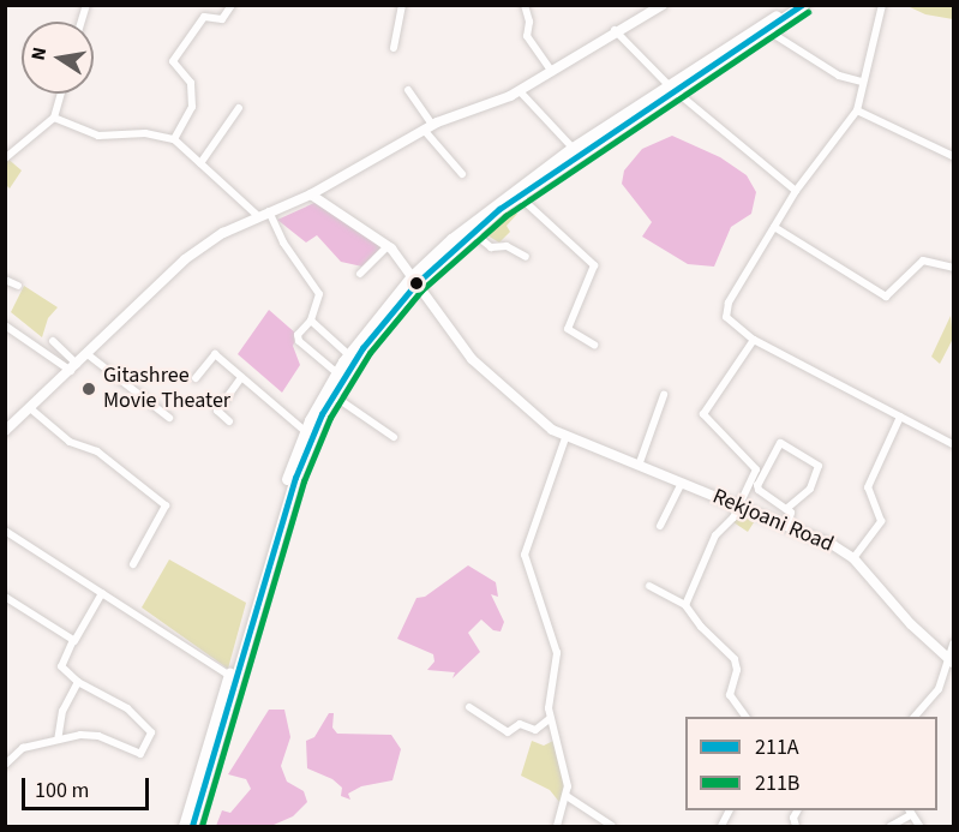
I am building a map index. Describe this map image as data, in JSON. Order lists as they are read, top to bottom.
{
  "streets": {
    "street": ["Rekjoani Road"]
  },
  "places": ["Gitashree Movie Theater"],
  "lines": ["transit line 211A", "transit line 211B"],
  "legend": ["211A", "211B"],
  "scale_bar": "100 m",
  "north": "left"
}
